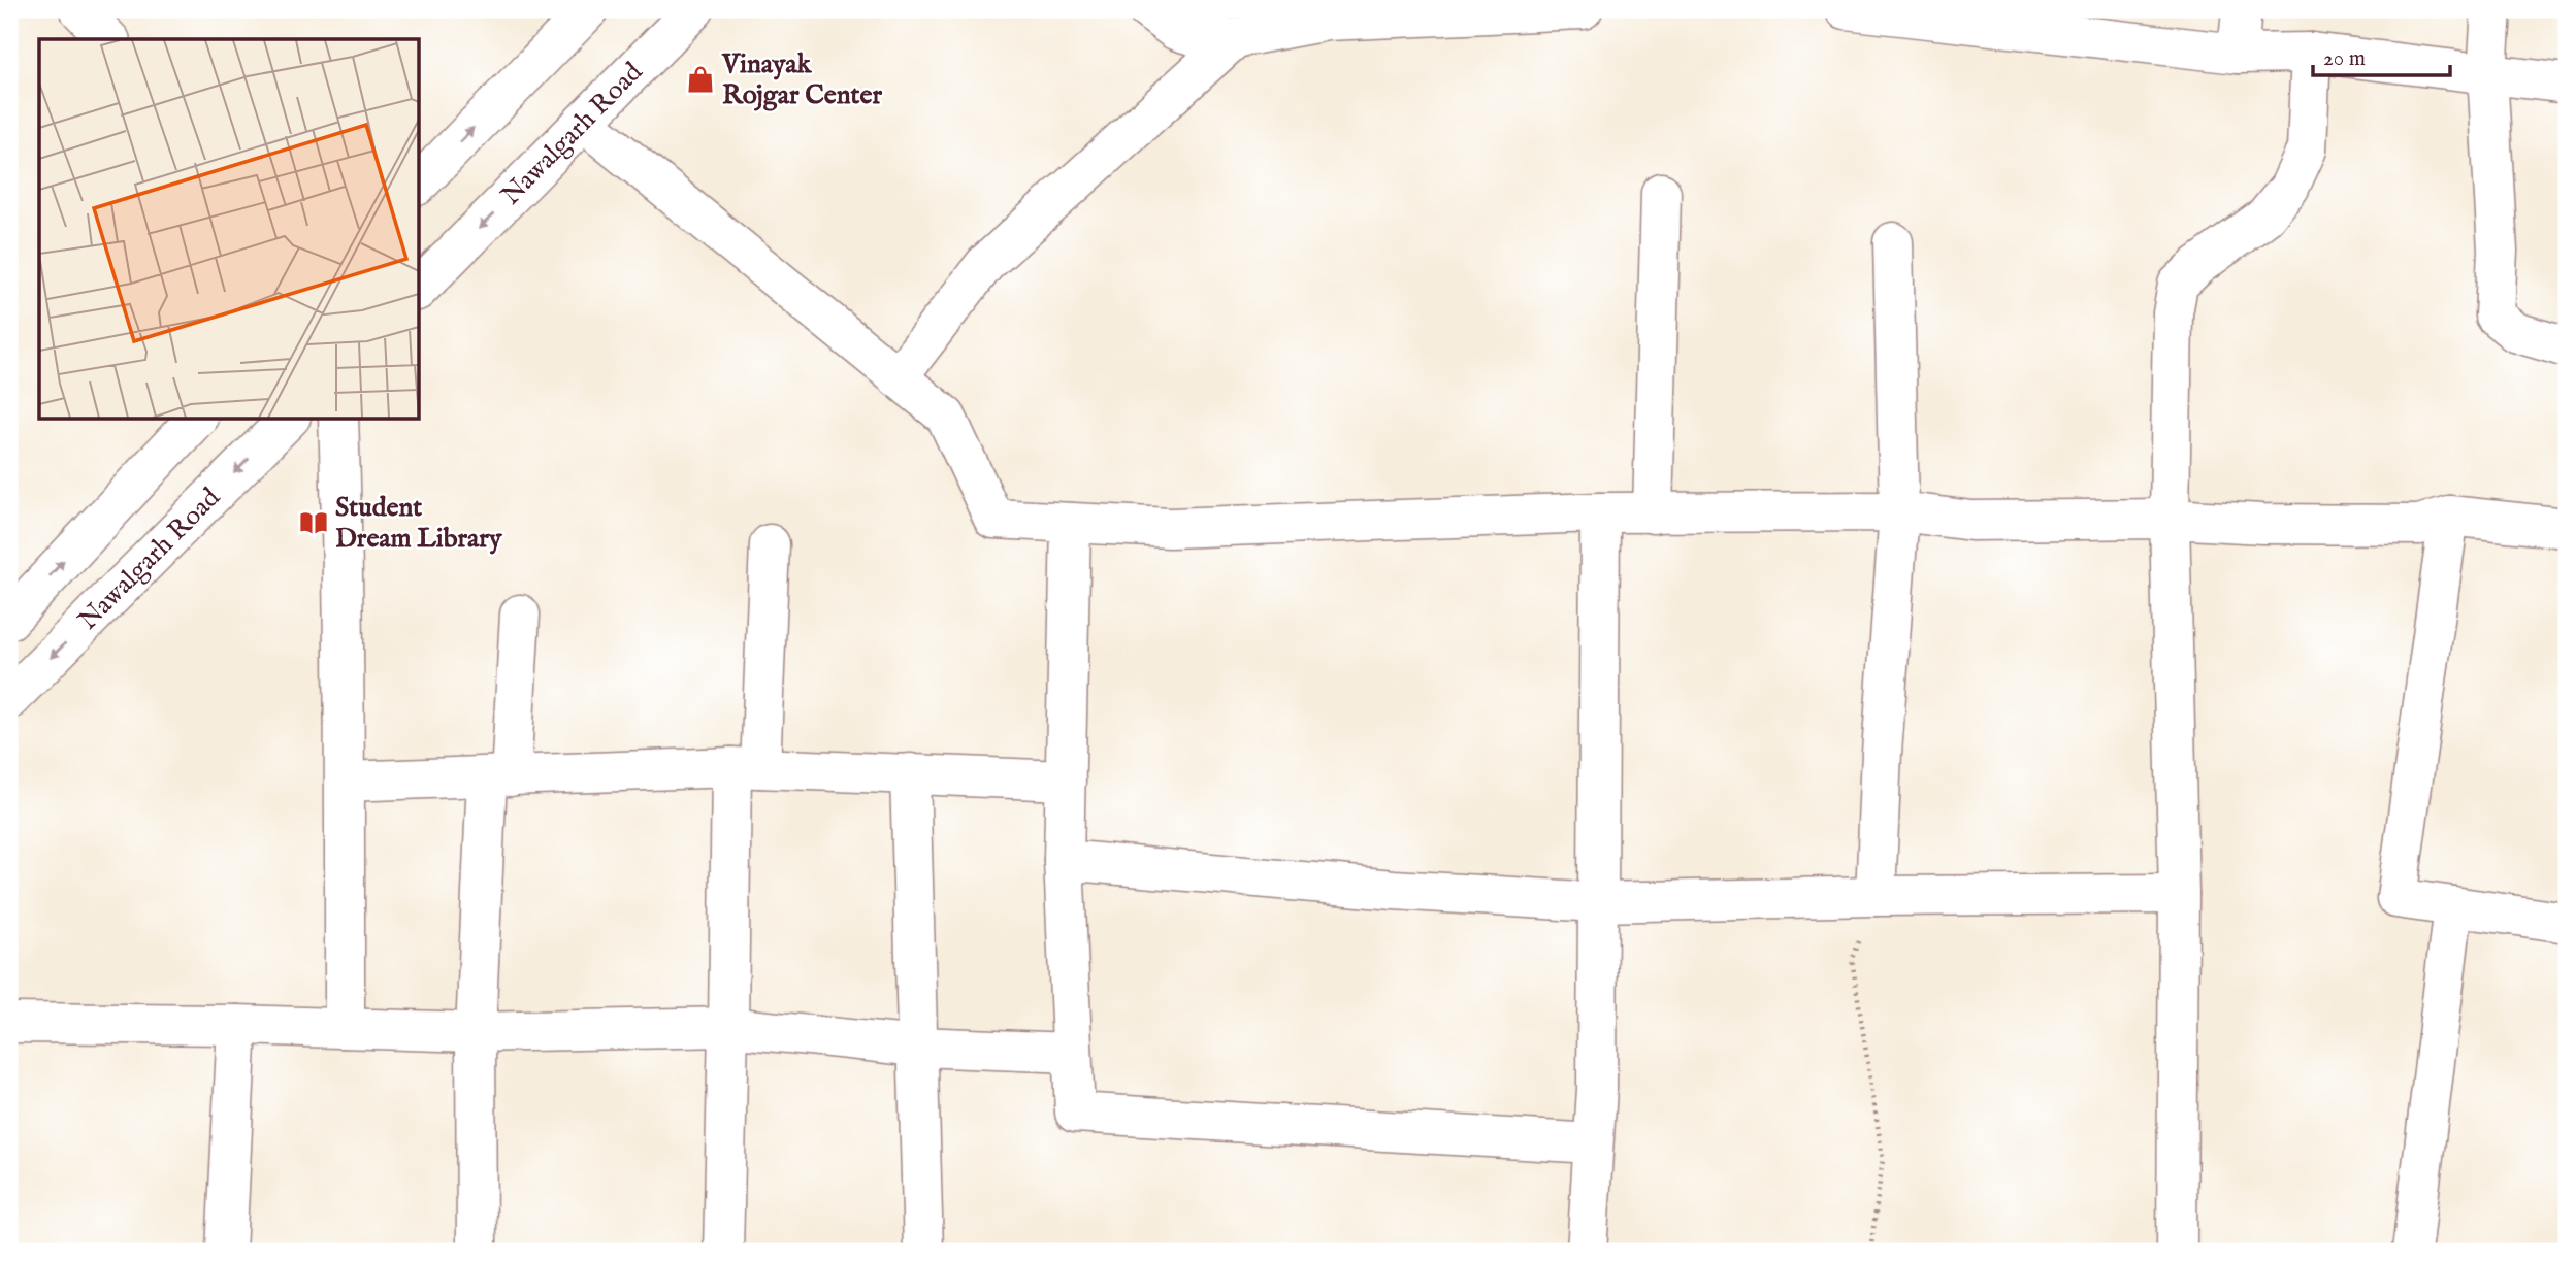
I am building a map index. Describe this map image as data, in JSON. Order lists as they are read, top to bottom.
{
  "streets": {
    "street": ["Nawalgarh Road"]
  },
  "places": {
    "shop": ["Vinayak Rojgar Center"],
    "library": ["Student Dream Library"]
  },
  "scale_bar": "20 m"
}
